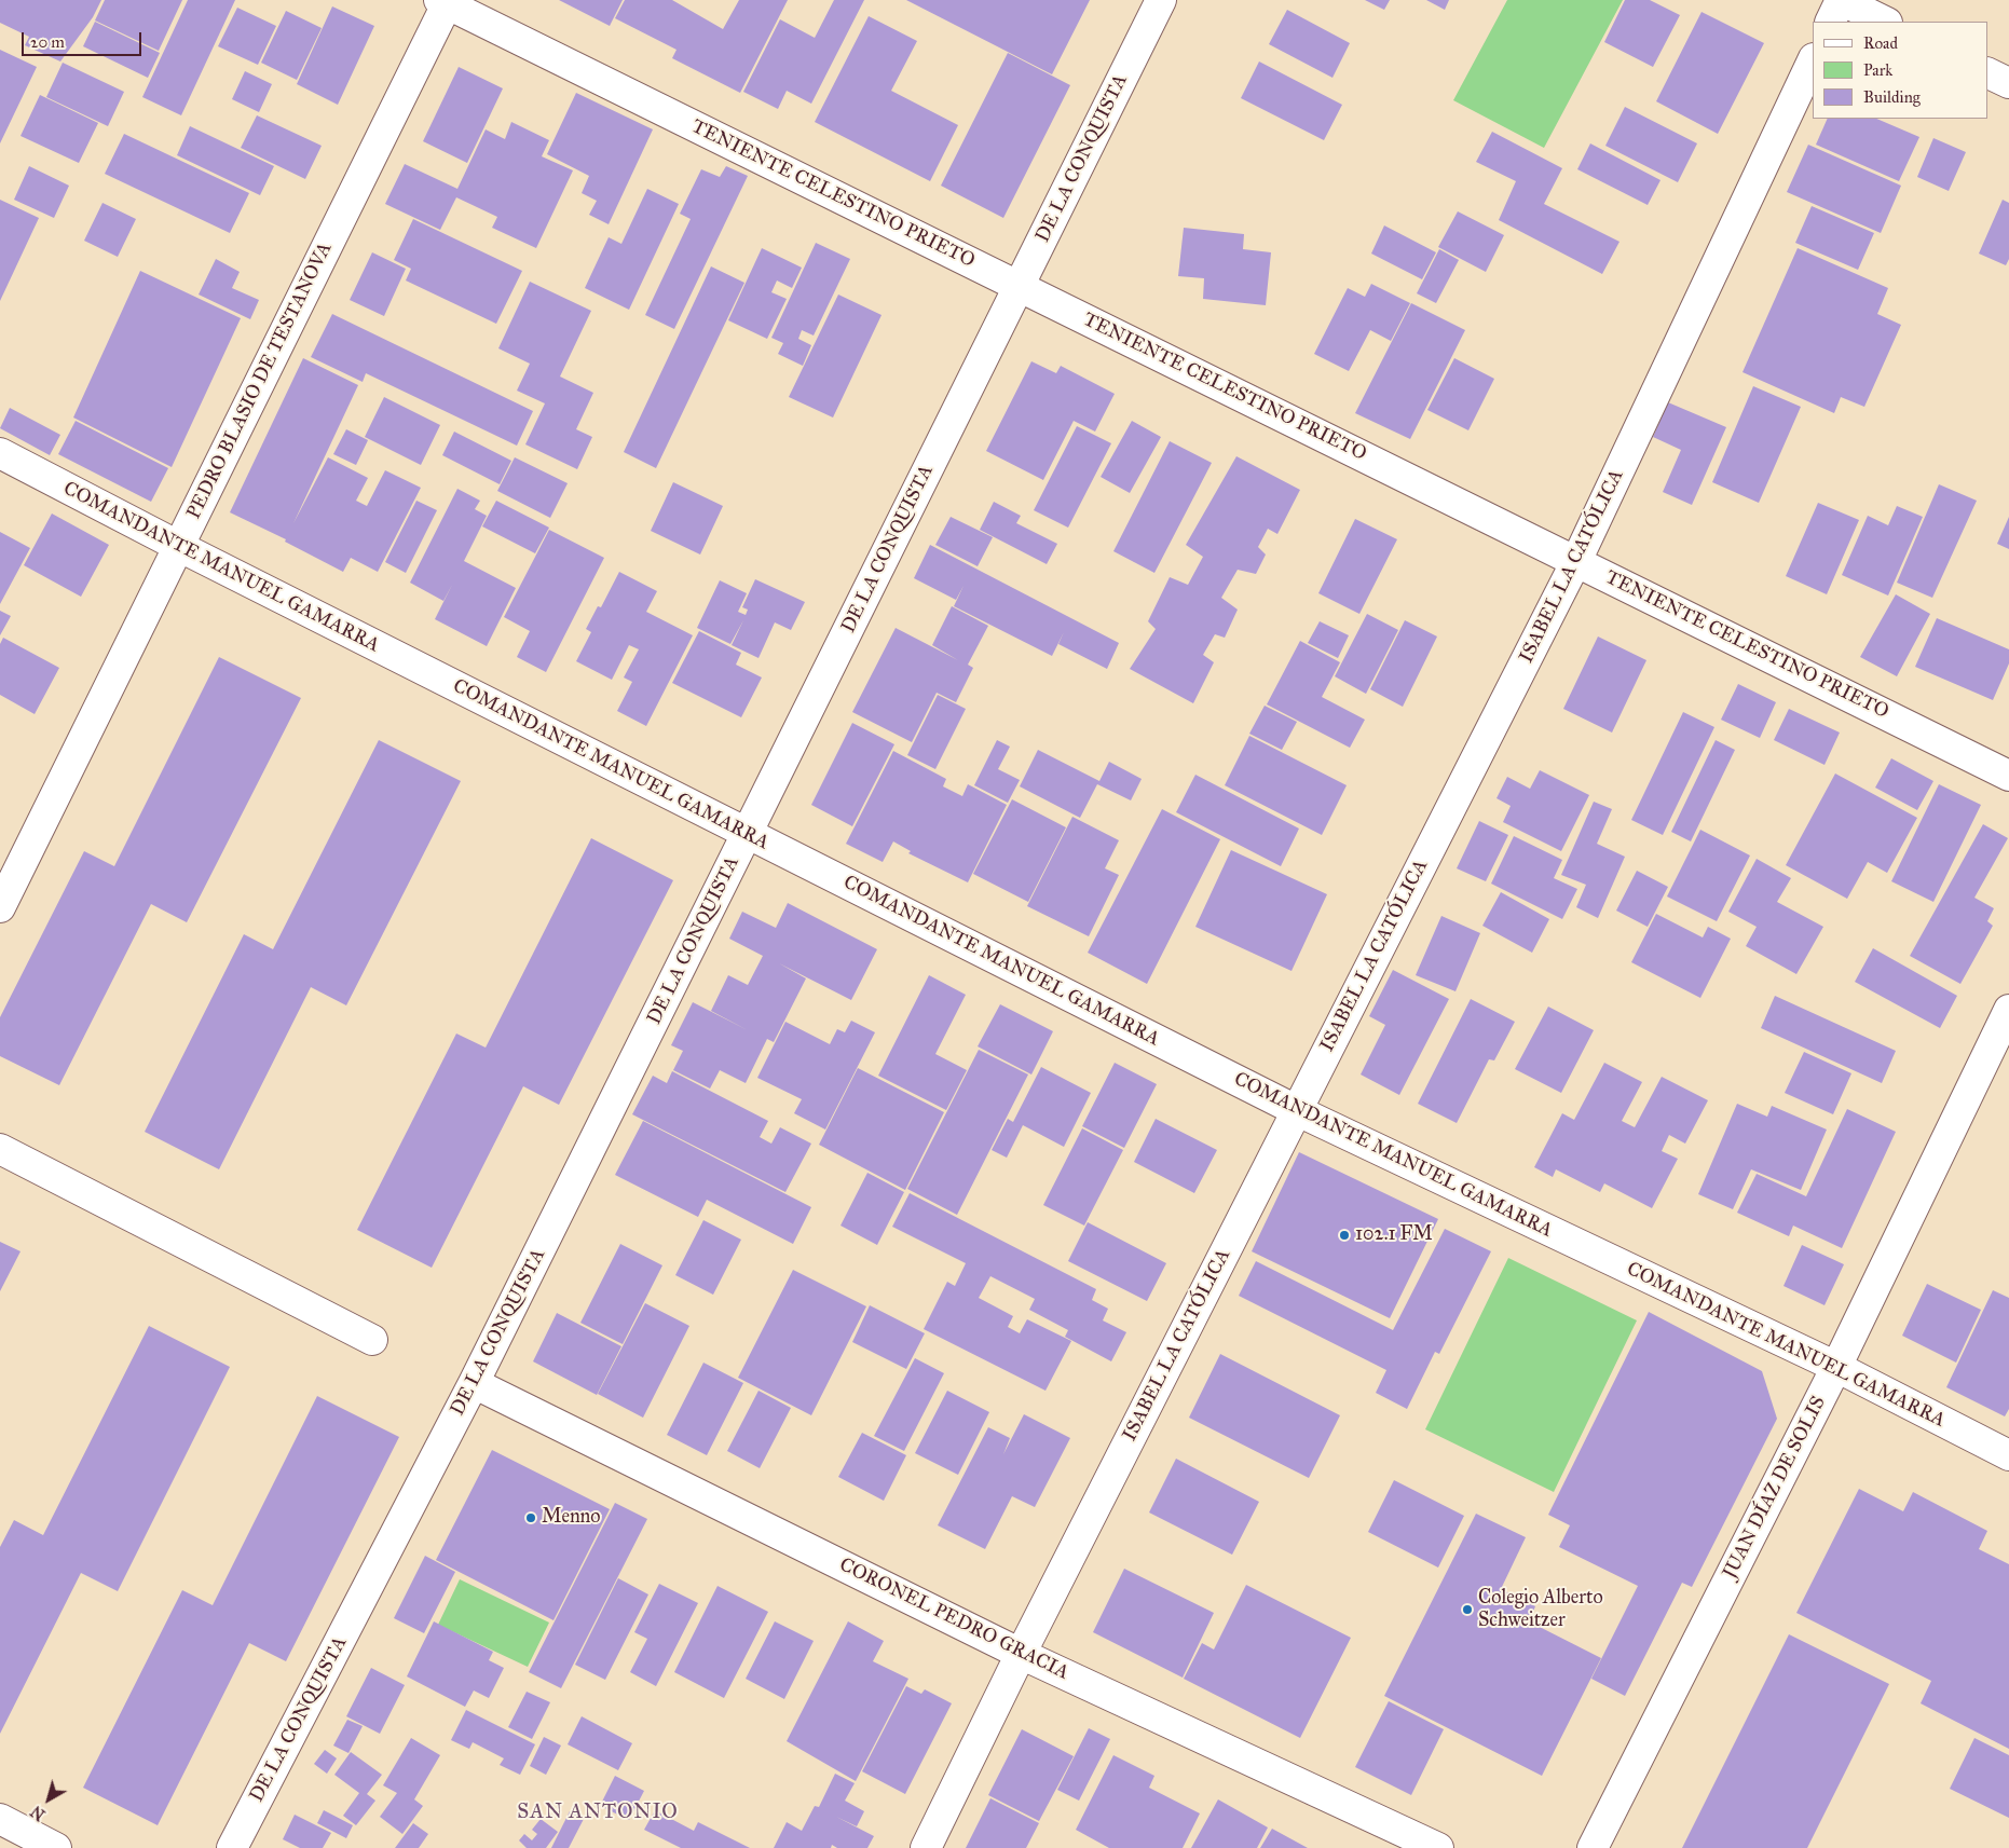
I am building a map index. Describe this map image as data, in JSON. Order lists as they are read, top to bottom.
{
  "streets": {
    "street": [
      "DE LA CONQUISTA",
      "TENIENTE CELESTINO PRIETO",
      "PEDRO BLASIO DE TESTANOVA",
      "ISABEL LA CATÓLICA",
      "COMANDANTE MANUEL GAMARRA",
      "JUAN DÍAZ DE SOLIS",
      "CORONEL PEDRO GRACIA"
    ]
  },
  "crossings": [
    ["DE LA CONQUISTA", "TENIENTE CELESTINO PRIETO"],
    ["DE LA CONQUISTA", "COMANDANTE MANUEL GAMARRA"],
    ["DE LA CONQUISTA", "CORONEL PEDRO GRACIA"],
    ["TENIENTE CELESTINO PRIETO", "PEDRO BLASIO DE TESTANOVA"],
    ["TENIENTE CELESTINO PRIETO", "ISABEL LA CATÓLICA"],
    ["PEDRO BLASIO DE TESTANOVA", "COMANDANTE MANUEL GAMARRA"],
    ["ISABEL LA CATÓLICA", "COMANDANTE MANUEL GAMARRA"],
    ["ISABEL LA CATÓLICA", "CORONEL PEDRO GRACIA"],
    ["COMANDANTE MANUEL GAMARRA", "JUAN DÍAZ DE SOLIS"]
  ],
  "districts": ["SAN ANTONIO"],
  "places": ["102.1 FM", "Menno", "Colegio Alberto Schweitzer"],
  "legend": ["Road", "Park", "Building"],
  "scale_bar": "20 m",
  "north": "bottom left"
}
